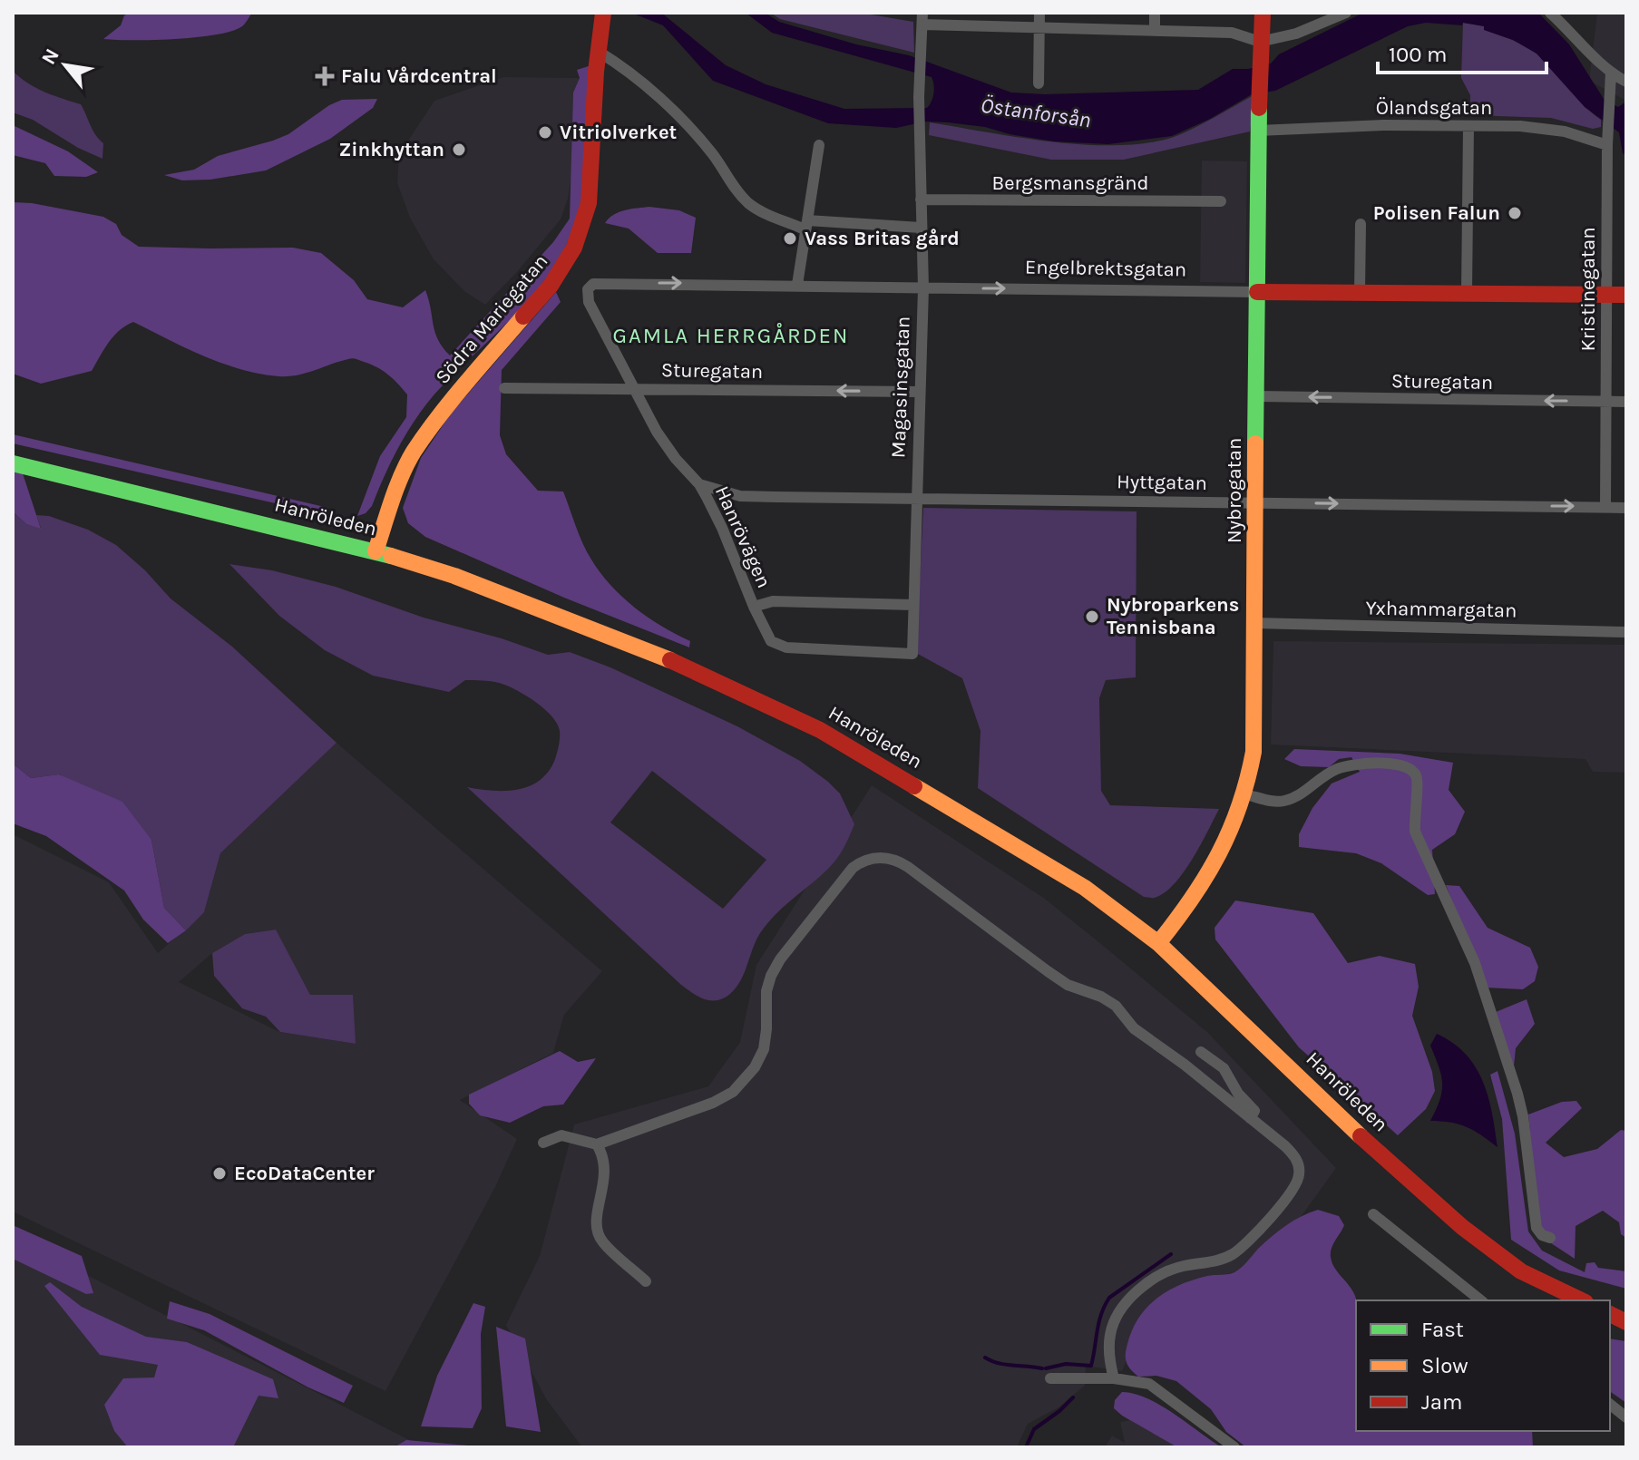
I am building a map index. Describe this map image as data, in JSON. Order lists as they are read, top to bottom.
{
  "streets": {
    "main road": [
      "Engelbrektsgatan",
      "Södra Mariegatan",
      "Nybrogatan",
      "Hanröleden"
    ],
    "street": [
      "Ölandsgatan",
      "Bergsmansgränd",
      "Kristinegatan",
      "Sturegatan",
      "Magasinsgatan",
      "Hyttgatan",
      "Hanrövägen",
      "Yxhammargatan"
    ]
  },
  "crossings": [
    ["Ölandsgatan", "Kristinegatan"],
    ["Ölandsgatan", "Nybrogatan"],
    ["Bergsmansgränd", "Magasinsgatan"],
    ["Engelbrektsgatan", "Kristinegatan"],
    ["Engelbrektsgatan", "Magasinsgatan"],
    ["Engelbrektsgatan", "Nybrogatan"],
    ["Engelbrektsgatan", "Hanrövägen"],
    ["Kristinegatan", "Sturegatan"],
    ["Kristinegatan", "Hyttgatan"],
    ["Södra Mariegatan", "Hanröleden"],
    ["Sturegatan", "Magasinsgatan"],
    ["Sturegatan", "Nybrogatan"],
    ["Sturegatan", "Hanrövägen"],
    ["Magasinsgatan", "Hyttgatan"],
    ["Magasinsgatan", "Hanrövägen"],
    ["Hyttgatan", "Nybrogatan"],
    ["Hyttgatan", "Hanrövägen"],
    ["Nybrogatan", "Hanröleden"],
    ["Nybrogatan", "Yxhammargatan"]
  ],
  "one_way": ["Engelbrektsgatan", "Sturegatan", "Hyttgatan"],
  "districts": ["GAMLA HERRGÅRDEN"],
  "water": ["Östanforsån"],
  "places": {
    "health": ["Falu Vårdcentral"],
    "other": [
      "Vitriolverket",
      "Zinkhyttan",
      "Polisen Falun",
      "Vass Britas gård",
      "Nybroparkens Tennisbana",
      "EcoDataCenter"
    ]
  },
  "legend": ["Fast", "Slow", "Jam"],
  "scale_bar": "100 m",
  "north": "top left"
}
